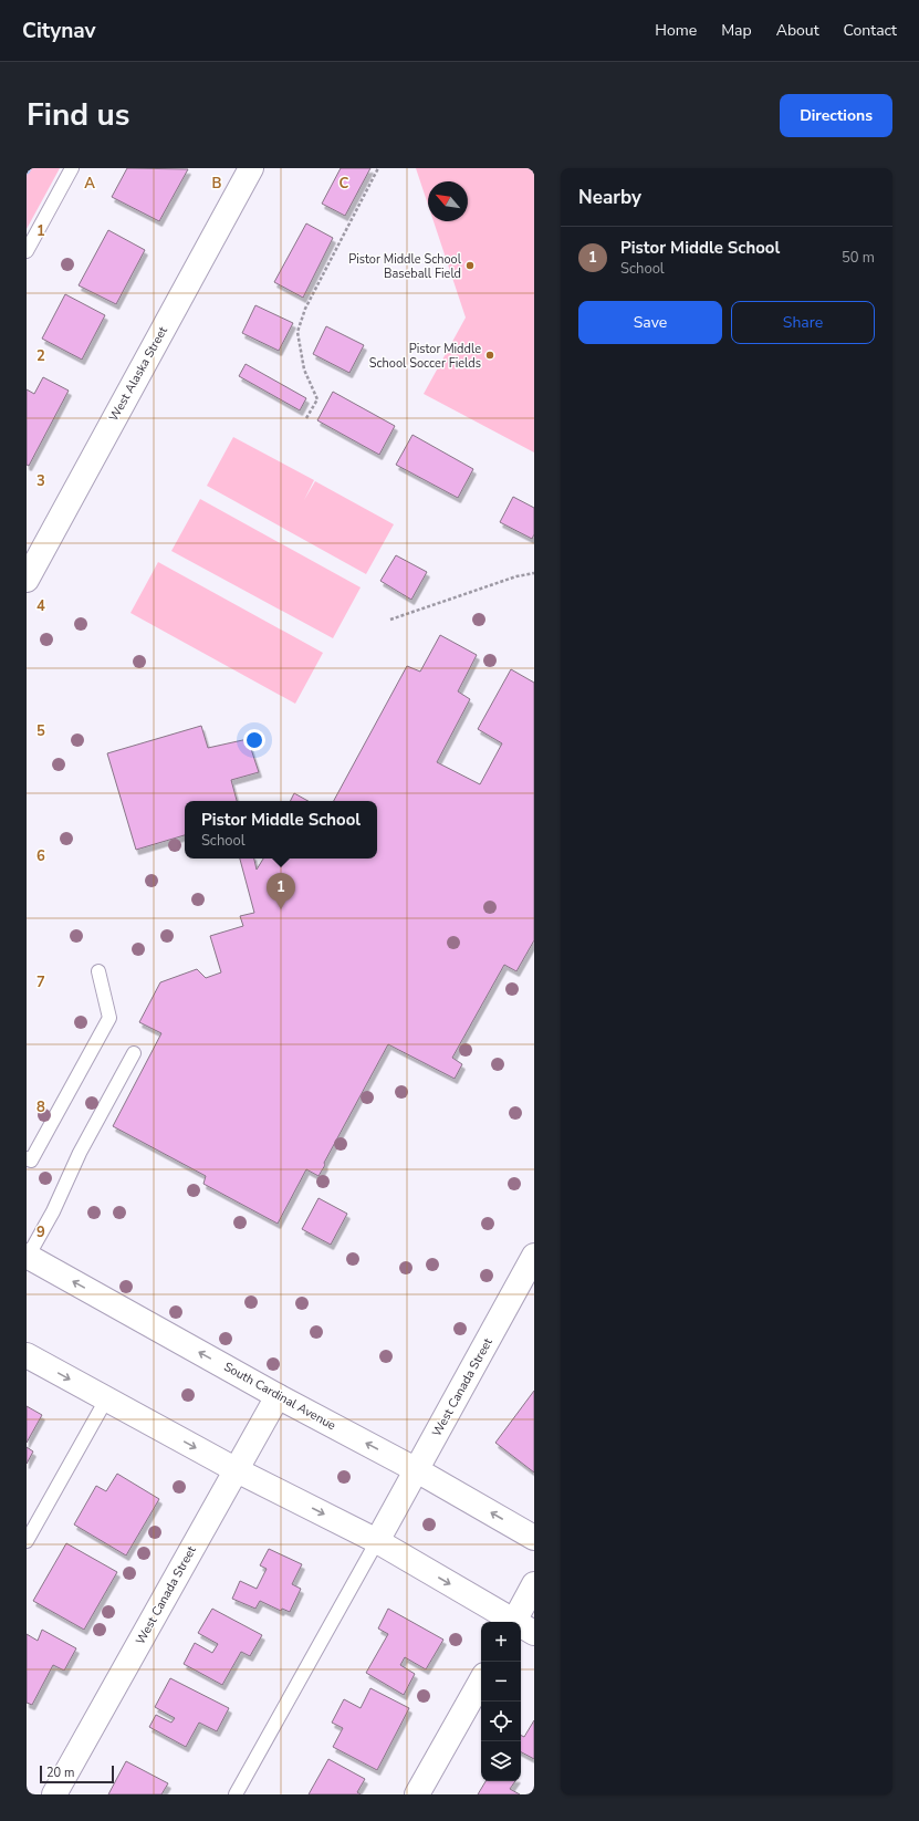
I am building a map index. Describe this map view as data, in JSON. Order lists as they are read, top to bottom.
{
  "streets": {
    "street": ["West Alaska Street", "West Canada Street", "South Cardinal Avenue"]
  },
  "crossings": [
    ["West Canada Street", "South Cardinal Avenue"]
  ],
  "places": ["Pistor Middle School Baseball Field", "Pistor Middle School Soccer Fields"],
  "scale_bar": "20 m",
  "north": "top left",
  "page": {
    "header": "Citynav",
    "nav": [
      "Home",
      "Map",
      "About",
      "Contact"
    ],
    "title": "Find us",
    "buttons": [
      "Directions",
      ["Save", "Share"]
    ],
    "heading": "Nearby",
    "list": [
      {
        "mark": "1",
        "name": "Pistor Middle School",
        "note": "School",
        "value": "50 m"
      }
    ],
    "popup": ["Pistor Middle School", "School"],
    "pins": "1",
    "map_buttons": ["+", "−"],
    "scale": "20 m"
  },
  "grid": {
    "columns": ["A", "B", "C"],
    "rows": [
      "1",
      "2",
      "3",
      "4",
      "5",
      "6",
      "7",
      "8",
      "9"
    ]
  }
}
